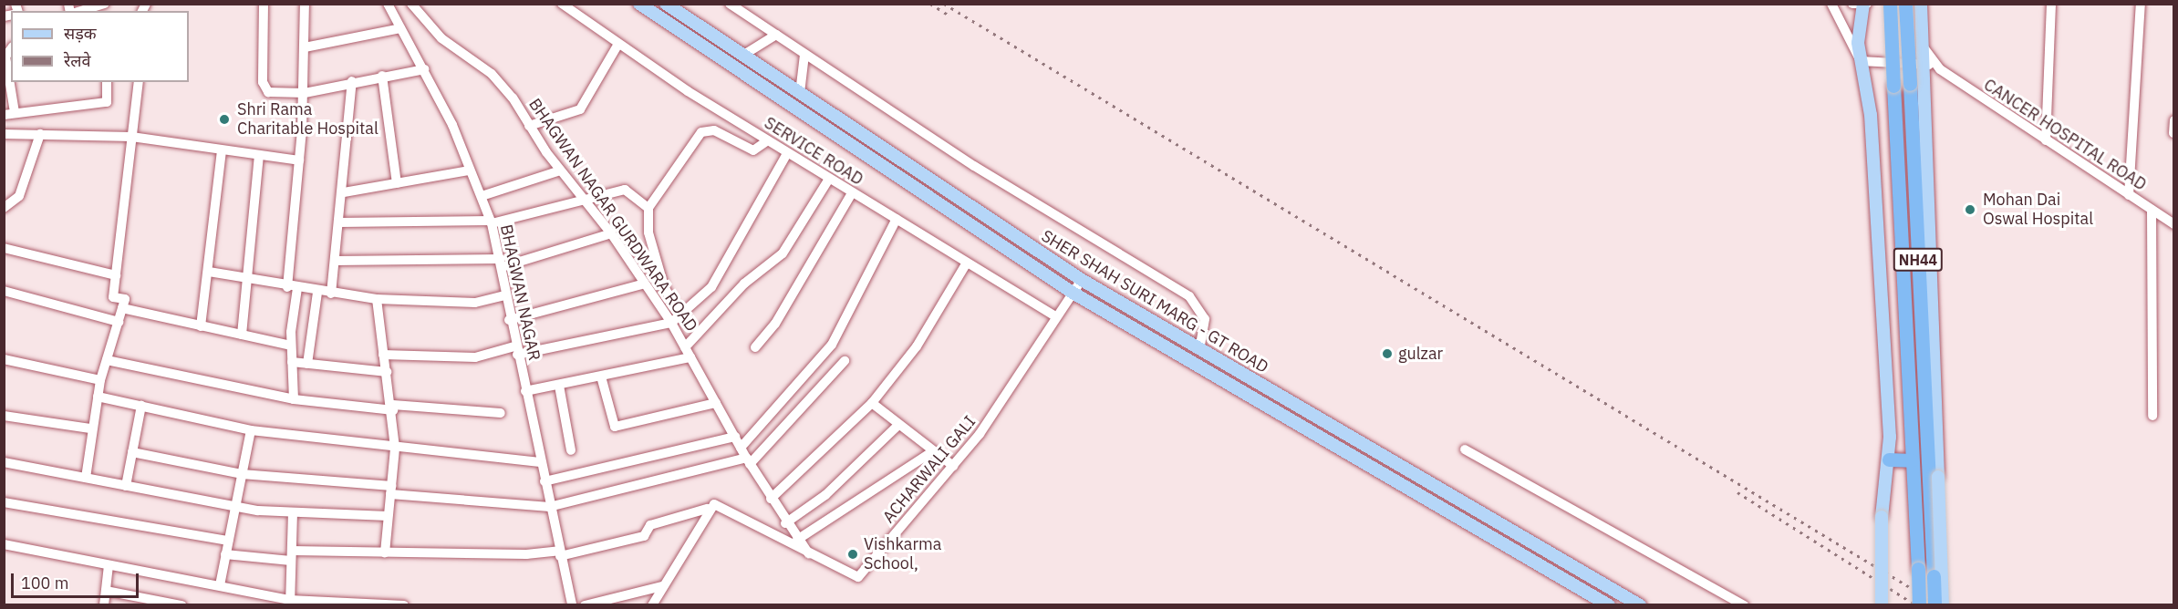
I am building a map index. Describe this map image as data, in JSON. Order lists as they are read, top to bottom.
{
  "streets": {
    "highway": ["NH44"],
    "main road": ["SHER SHAH SURI MARG - GT ROAD"],
    "street": [
      "CANCER HOSPITAL ROAD",
      "SERVICE ROAD",
      "BHAGWAN NAGAR GURDWARA ROAD",
      "BHAGWAN NAGAR",
      "ACHARWALI GALI"
    ]
  },
  "crossings": [
    ["SERVICE ROAD", "ACHARWALI GALI"],
    ["BHAGWAN NAGAR GURDWARA ROAD", "ACHARWALI GALI"],
    ["SHER SHAH SURI MARG - GT ROAD", "ACHARWALI GALI"]
  ],
  "places": [
    "Shri Rama Charitable Hospital",
    "Mohan Dai Oswal Hospital",
    "gulzar",
    "Vishkarma School,"
  ],
  "legend": ["सड़क", "रेलवे"],
  "scale_bar": "100 m"
}
